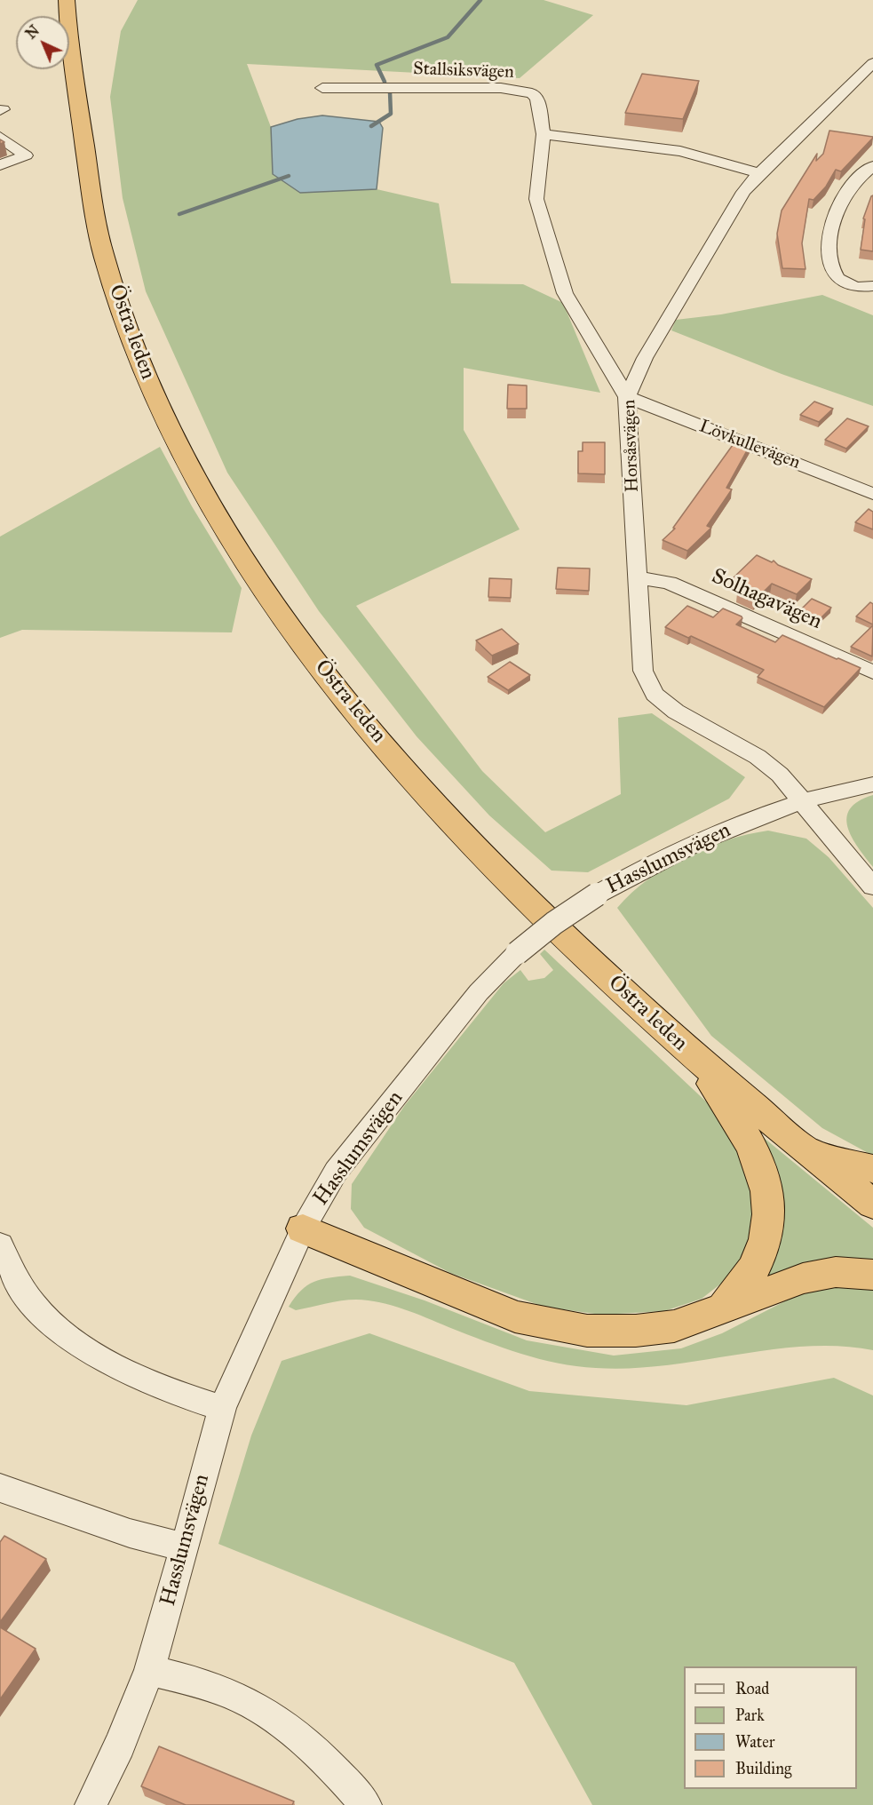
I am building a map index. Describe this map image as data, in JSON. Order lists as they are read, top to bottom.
{
  "streets": {
    "highway": ["Östra leden"],
    "street": [
      "Stallsiksvägen",
      "Lövkullevägen",
      "Horsåsvägen",
      "Solhagavägen",
      "Hasslumsvägen"
    ]
  },
  "crossings": [
    ["Stallsiksvägen", "Lövkullevägen"],
    ["Stallsiksvägen", "Horsåsvägen"],
    ["Lövkullevägen", "Horsåsvägen"],
    ["Horsåsvägen", "Solhagavägen"],
    ["Horsåsvägen", "Hasslumsvägen"]
  ],
  "legend": [
    "Road",
    "Park",
    "Water",
    "Building"
  ],
  "north": "top left"
}
